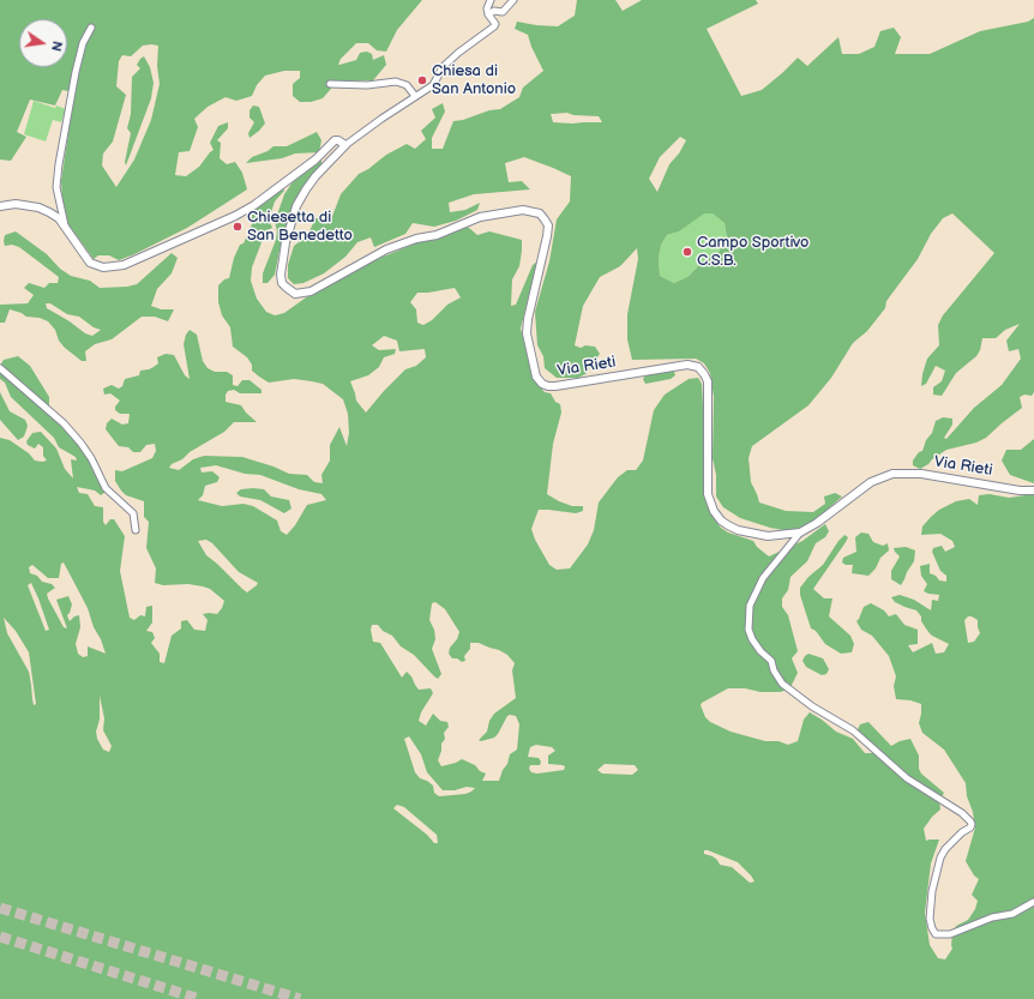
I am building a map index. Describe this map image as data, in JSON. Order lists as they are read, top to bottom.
{
  "streets": {
    "street": ["Via Rieti"]
  },
  "places": ["Chiesa di San Antonio", "Chiesetta di San Benedetto", "Campo Sportivo C.S.B."],
  "north": "right"
}
